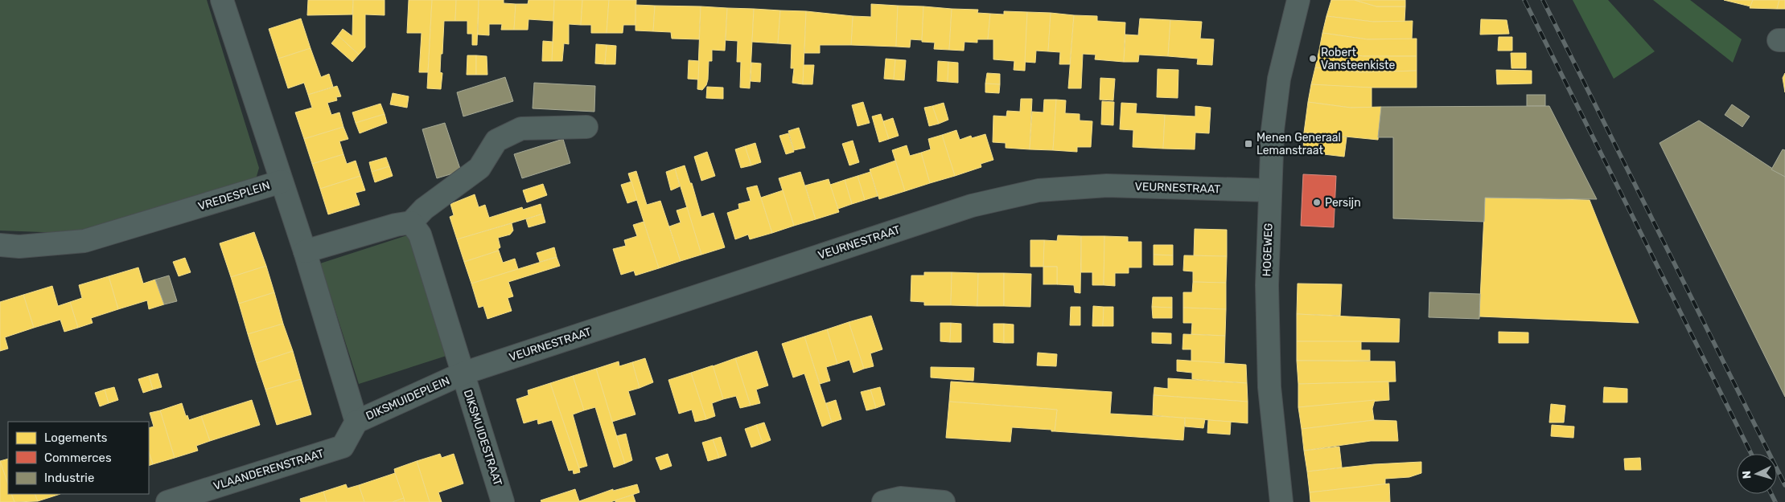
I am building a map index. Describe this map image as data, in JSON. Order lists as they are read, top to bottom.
{
  "streets": {
    "street": [
      "VEURNESTRAAT",
      "VREDESPLEIN",
      "HOGEWEG",
      "DIKSMUIDEPLEIN",
      "DIKSMUIDESTRAAT",
      "VLAANDERENSTRAAT"
    ]
  },
  "crossings": [
    ["VEURNESTRAAT", "HOGEWEG"],
    ["VEURNESTRAAT", "DIKSMUIDEPLEIN"],
    ["VEURNESTRAAT", "DIKSMUIDESTRAAT"],
    ["VREDESPLEIN", "DIKSMUIDEPLEIN"],
    ["DIKSMUIDEPLEIN", "DIKSMUIDESTRAAT"],
    ["DIKSMUIDEPLEIN", "VLAANDERENSTRAAT"]
  ],
  "places": {
    "other": ["Robert Vansteenkiste", "Persijn"],
    "transit": ["Menen Generaal Lemanstraat"]
  },
  "legend": ["Logements", "Commerces", "Industrie"],
  "north": "left"
}
